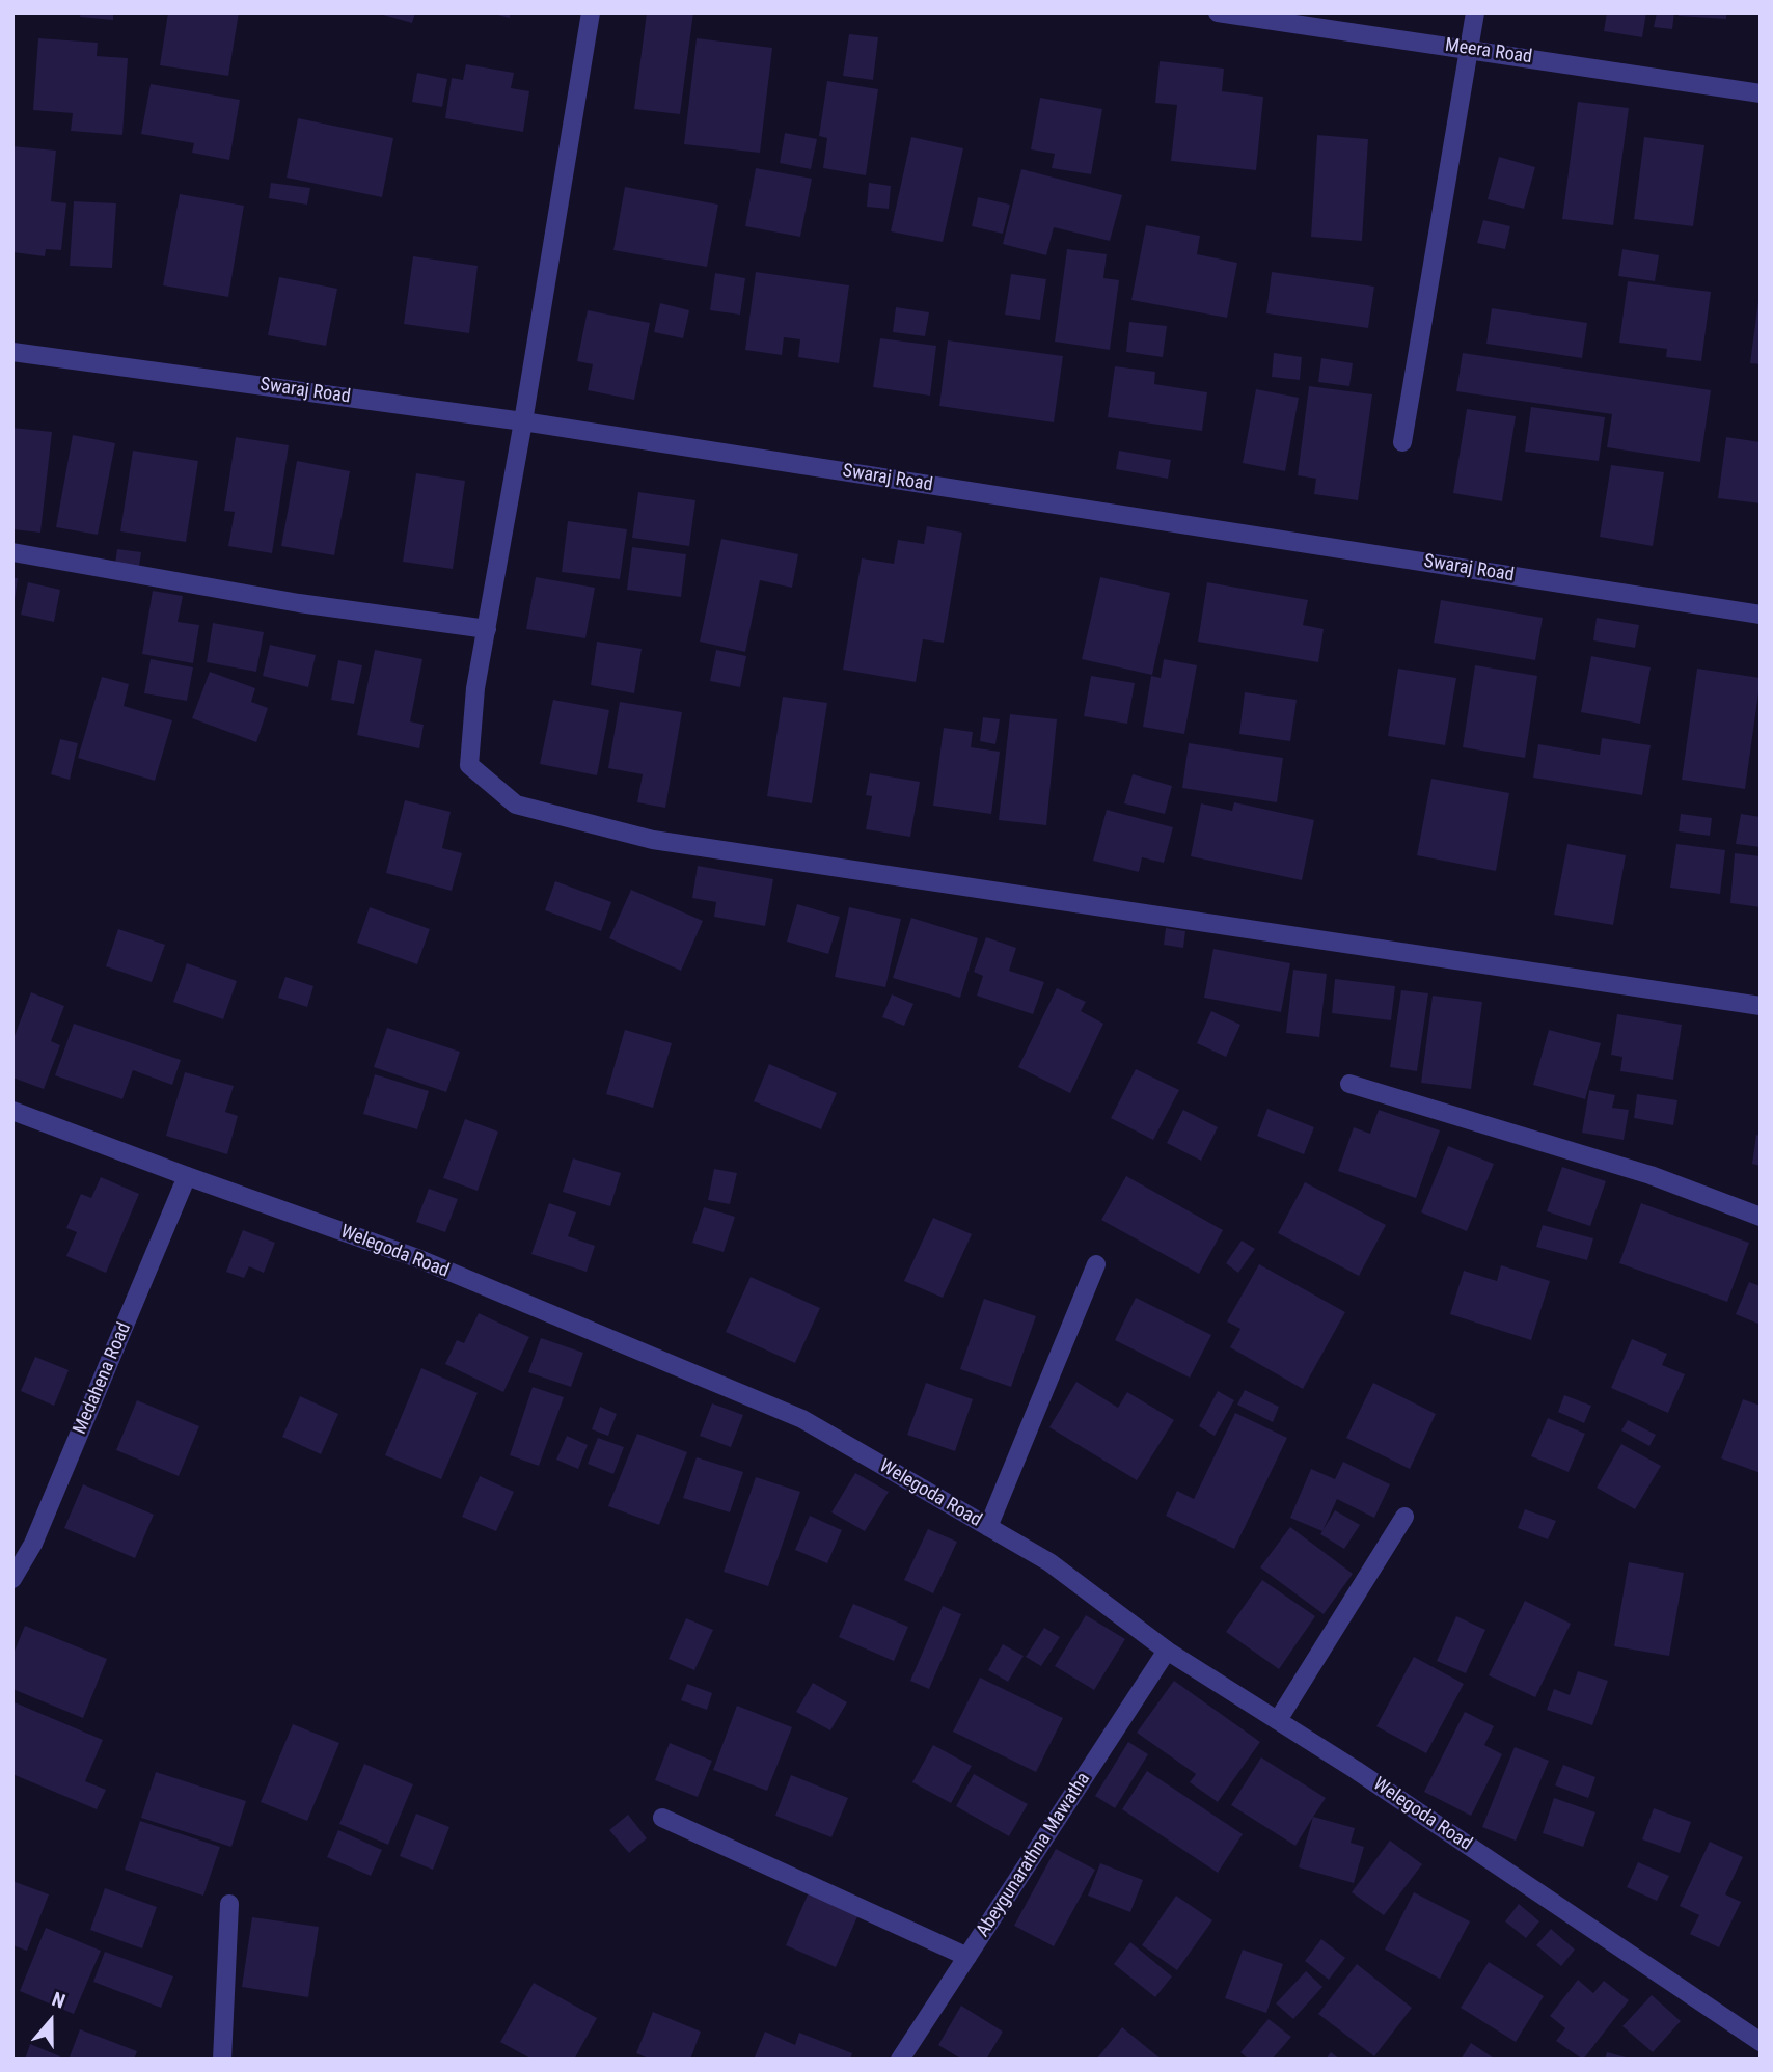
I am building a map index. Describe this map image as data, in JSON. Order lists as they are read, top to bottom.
{
  "streets": {
    "street": [
      "Meera Road",
      "Swaraj Road",
      "Welegoda Road",
      "Medahena Road",
      "Abeygunarathna Mawatha"
    ]
  },
  "crossings": [
    ["Welegoda Road", "Medahena Road"],
    ["Welegoda Road", "Abeygunarathna Mawatha"]
  ],
  "north": "top"
}
